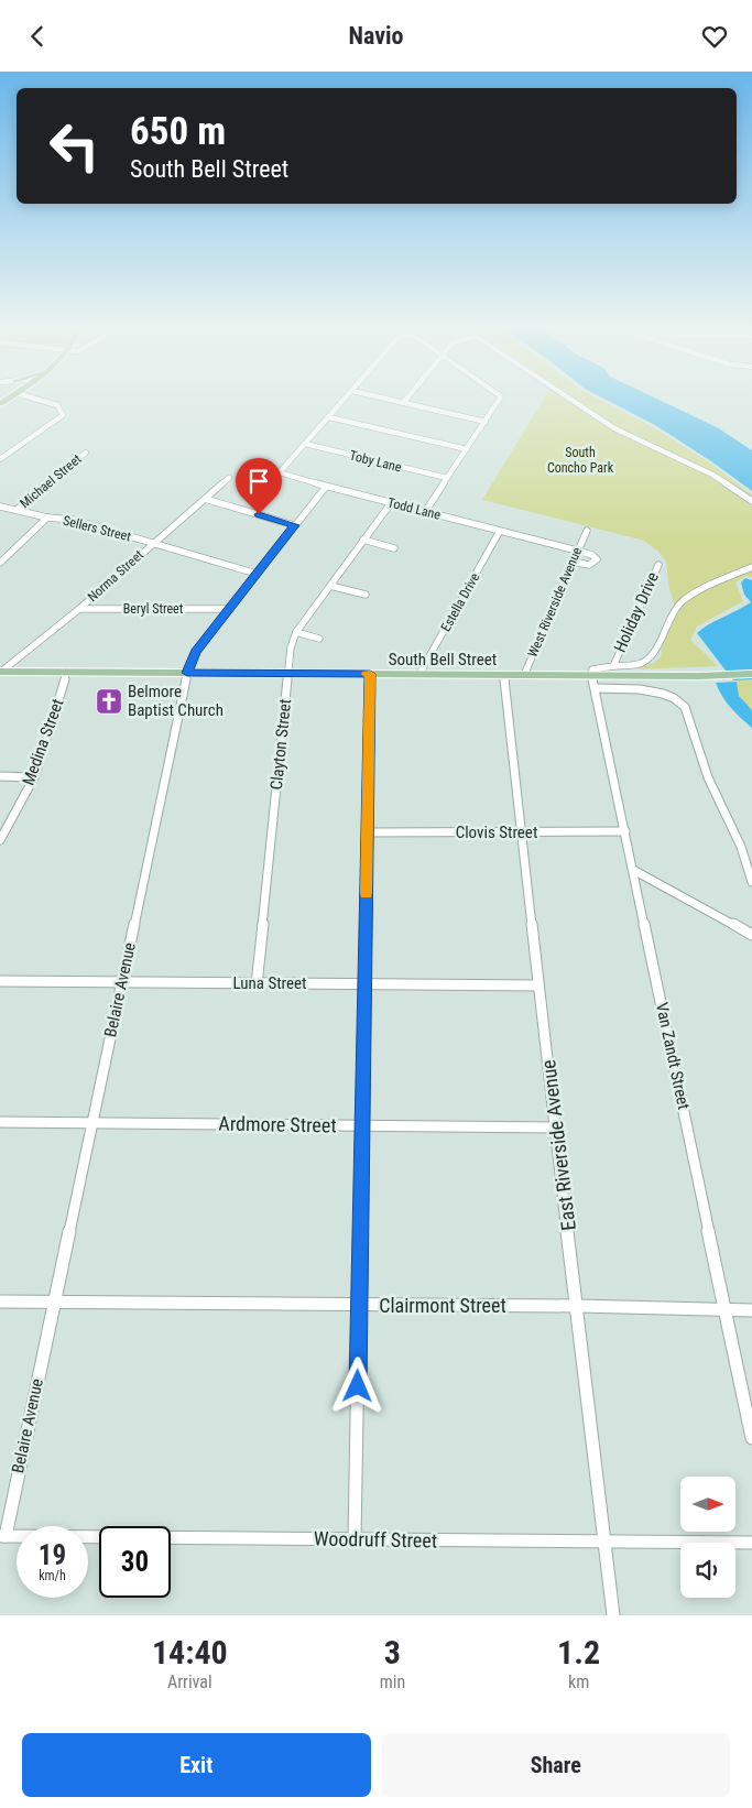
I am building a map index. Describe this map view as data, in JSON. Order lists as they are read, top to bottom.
{
  "streets": {
    "main road": ["South Bell Street"],
    "street": [
      "Toby Lane",
      "Michael Street",
      "Todd Lane",
      "Sellers Street",
      "Norma Street",
      "Estella Drive",
      "West Riverside Avenue",
      "Beryl Street",
      "Holiday Drive",
      "Medina Street",
      "Clayton Street",
      "Clovis Street",
      "Luna Street",
      "Belaire Avenue",
      "Van Zandt Street",
      "Ardmore Street",
      "East Riverside Avenue",
      "Clairmont Street",
      "Woodruff Street"
    ]
  },
  "crossings": [
    ["Michael Street", "Sellers Street"],
    ["Todd Lane", "Estella Drive"],
    ["Todd Lane", "West Riverside Avenue"],
    ["Todd Lane", "Clayton Street"],
    ["Todd Lane", "Belaire Avenue"],
    ["Sellers Street", "Norma Street"],
    ["Sellers Street", "Belaire Avenue"],
    ["Norma Street", "Beryl Street"],
    ["Norma Street", "South Bell Street"],
    ["Estella Drive", "South Bell Street"],
    ["West Riverside Avenue", "South Bell Street"],
    ["Beryl Street", "Belaire Avenue"],
    ["Holiday Drive", "South Bell Street"],
    ["Holiday Drive", "Van Zandt Street"],
    ["South Bell Street", "Medina Street"],
    ["South Bell Street", "Clayton Street"],
    ["South Bell Street", "Belaire Avenue"],
    ["South Bell Street", "Van Zandt Street"],
    ["South Bell Street", "East Riverside Avenue"],
    ["Clayton Street", "Luna Street"],
    ["Clovis Street", "Van Zandt Street"],
    ["Clovis Street", "East Riverside Avenue"],
    ["Luna Street", "Belaire Avenue"],
    ["Luna Street", "East Riverside Avenue"],
    ["Belaire Avenue", "Ardmore Street"],
    ["Belaire Avenue", "Clairmont Street"],
    ["Belaire Avenue", "Woodruff Street"],
    ["Van Zandt Street", "Clairmont Street"],
    ["Ardmore Street", "East Riverside Avenue"],
    ["East Riverside Avenue", "Clairmont Street"],
    ["East Riverside Avenue", "Woodruff Street"]
  ],
  "parks": ["South Concho Park"],
  "places": {
    "church": ["Belmore Baptist Church"]
  },
  "north": "right",
  "page": {
    "header": "Navio",
    "turn": ["650 m", "South Bell Street"],
    "speed": "19 km/h",
    "limit": "30",
    "eta": [
      "14:40",
      "Arrival",
      "3",
      "min",
      "1.2",
      "km"
    ],
    "buttons": ["Exit", "Share"]
  }
}
